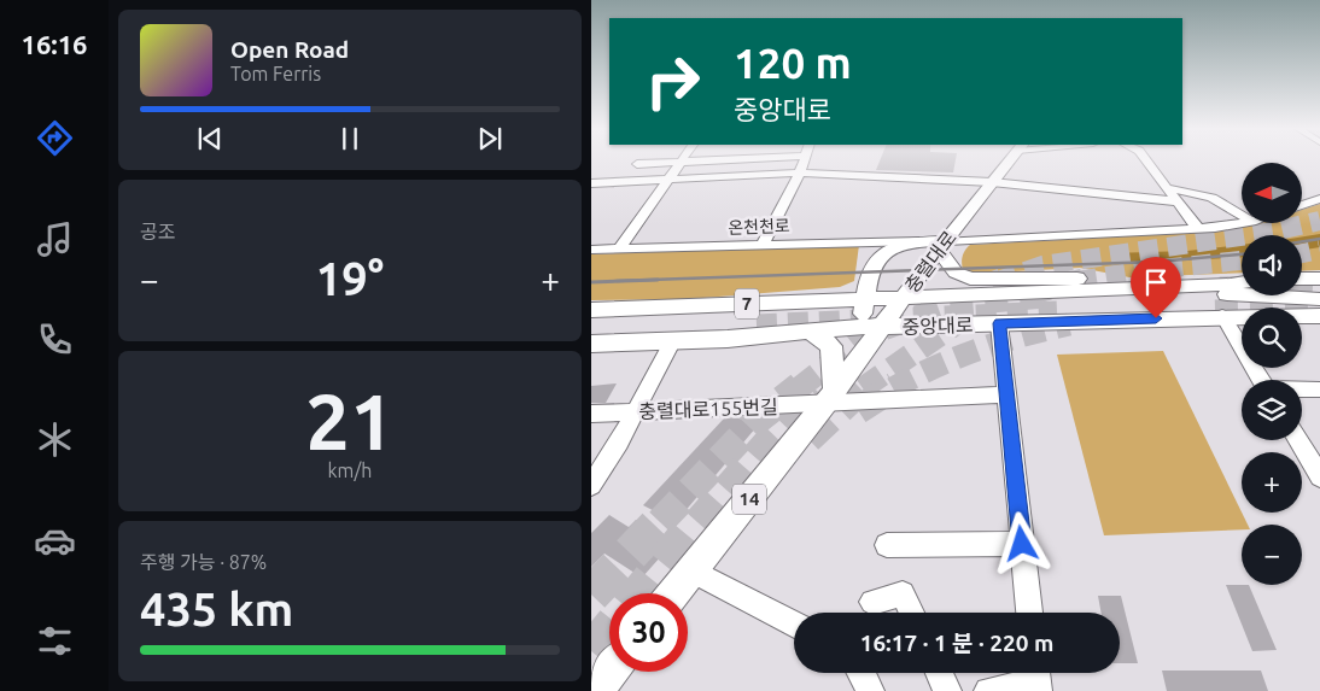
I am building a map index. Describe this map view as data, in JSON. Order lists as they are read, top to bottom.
{
  "streets": {
    "main road": [
      "충렬대로",
      "7",
      "중앙대로",
      "14"
    ],
    "street": ["온천천로", "충렬대로155번길"]
  },
  "crossings": [
    ["온천천로", "충렬대로"],
    ["충렬대로", "중앙대로"],
    ["충렬대로", "충렬대로155번길"],
    ["7", "중앙대로"]
  ],
  "north": "left",
  "page": {
    "tabs": "16:16",
    "turn": ["120 m", "중앙대로"],
    "song": ["Open Road", "Tom Ferris"],
    "map_buttons": ["+", "−"],
    "tile": [
      "공조",
      ["21", "km/h"],
      ["주행 가능 · 87%", "435 km"]
    ],
    "heat": ["−", "19°", "+"],
    "limit": "30",
    "trip": "16:17 · 1 분 · 220 m"
  }
}
